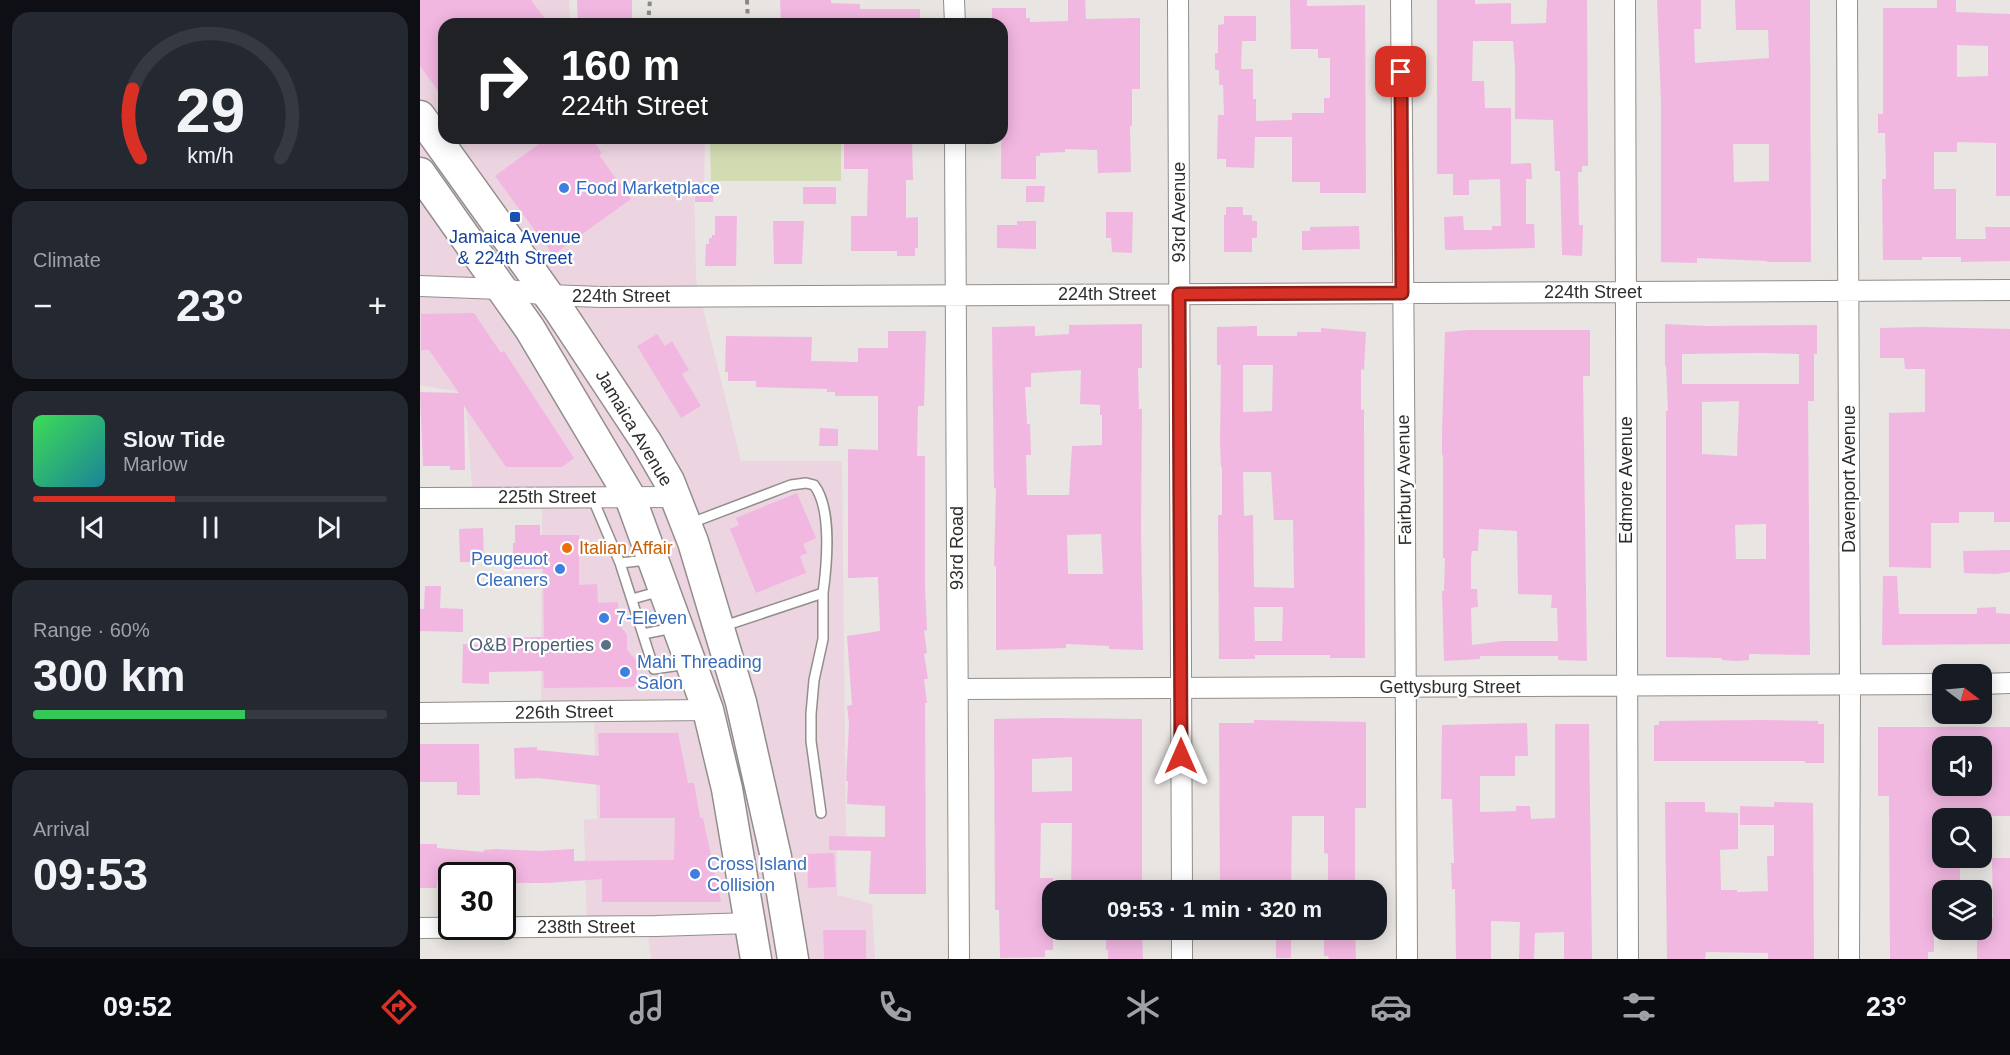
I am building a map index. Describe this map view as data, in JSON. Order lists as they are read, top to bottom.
{
  "streets": {
    "main road": ["Jamaica Avenue"],
    "street": [
      "93rd Avenue",
      "224th Street",
      "Davenport Avenue",
      "Fairbury Avenue",
      "Edmore Avenue",
      "225th Street",
      "93rd Road",
      "Gettysburg Street",
      "226th Street",
      "238th Street"
    ]
  },
  "crossings": [
    ["93rd Avenue", "224th Street"],
    ["93rd Avenue", "Gettysburg Street"],
    ["224th Street", "Jamaica Avenue"],
    ["224th Street", "Davenport Avenue"],
    ["224th Street", "Fairbury Avenue"],
    ["224th Street", "Edmore Avenue"],
    ["224th Street", "93rd Road"],
    ["Jamaica Avenue", "225th Street"],
    ["Davenport Avenue", "Gettysburg Street"],
    ["Fairbury Avenue", "Gettysburg Street"],
    ["Edmore Avenue", "Gettysburg Street"],
    ["93rd Road", "Gettysburg Street"]
  ],
  "places": {
    "other": [
      "Food Marketplace",
      "Italian Affair",
      "Peugeuot Cleaners",
      "7-Eleven",
      "O&B Properties",
      "Mahi Threading Salon",
      "Cross Island Collision"
    ],
    "transit": ["Jamaica Avenue & 224th Street"]
  },
  "north": "right",
  "page": {
    "turn": ["160 m", "224th Street"],
    "tile": [
      "Climate",
      ["Range · 60%", "300 km"],
      ["Arrival", "09:53"]
    ],
    "heat": ["−", "23°", "+"],
    "song": ["Slow Tide", "Marlow"],
    "limit": "30",
    "trip": "09:53 · 1 min · 320 m",
    "tabs": ["09:52", "23°"],
    "gauge": ["29", "km/h"]
  }
}
